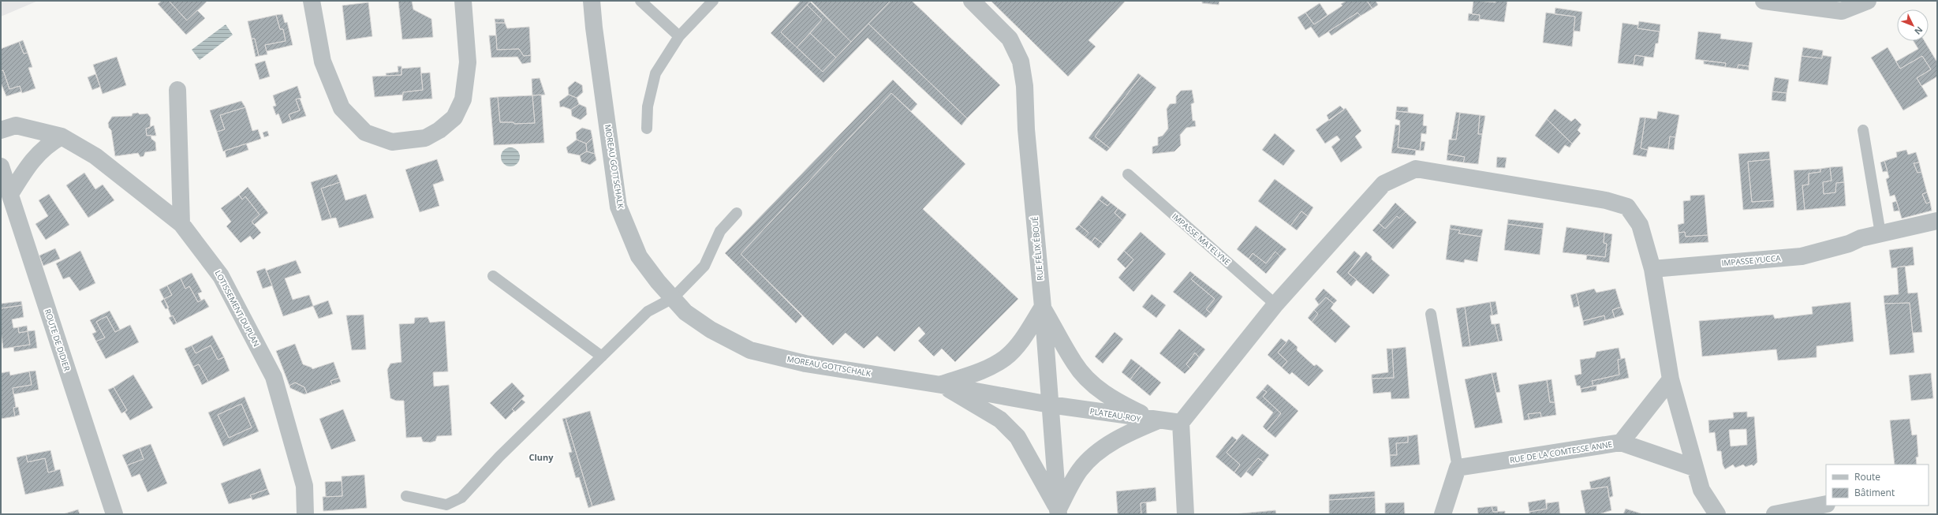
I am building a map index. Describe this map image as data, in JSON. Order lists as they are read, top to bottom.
{
  "streets": {
    "street": [
      "MOREAU GOTTSCHALK",
      "RUE FÉLIX ÉBOUÉ",
      "IMPASSE YUCCA",
      "LOTISSEMENT DUPLAN",
      "ROUTE DE DIDIER",
      "PLATEAU-ROY",
      "RUE DE LA COMTESSE ANNE"
    ],
    "lane": ["IMPASSE MATELYNE"]
  },
  "crossings": [
    ["MOREAU GOTTSCHALK", "RUE FÉLIX ÉBOUÉ"],
    ["MOREAU GOTTSCHALK", "PLATEAU-ROY"],
    ["RUE FÉLIX ÉBOUÉ", "PLATEAU-ROY"]
  ],
  "districts": ["Cluny"],
  "legend": ["Route", "Bâtiment"],
  "north": "bottom right"
}
